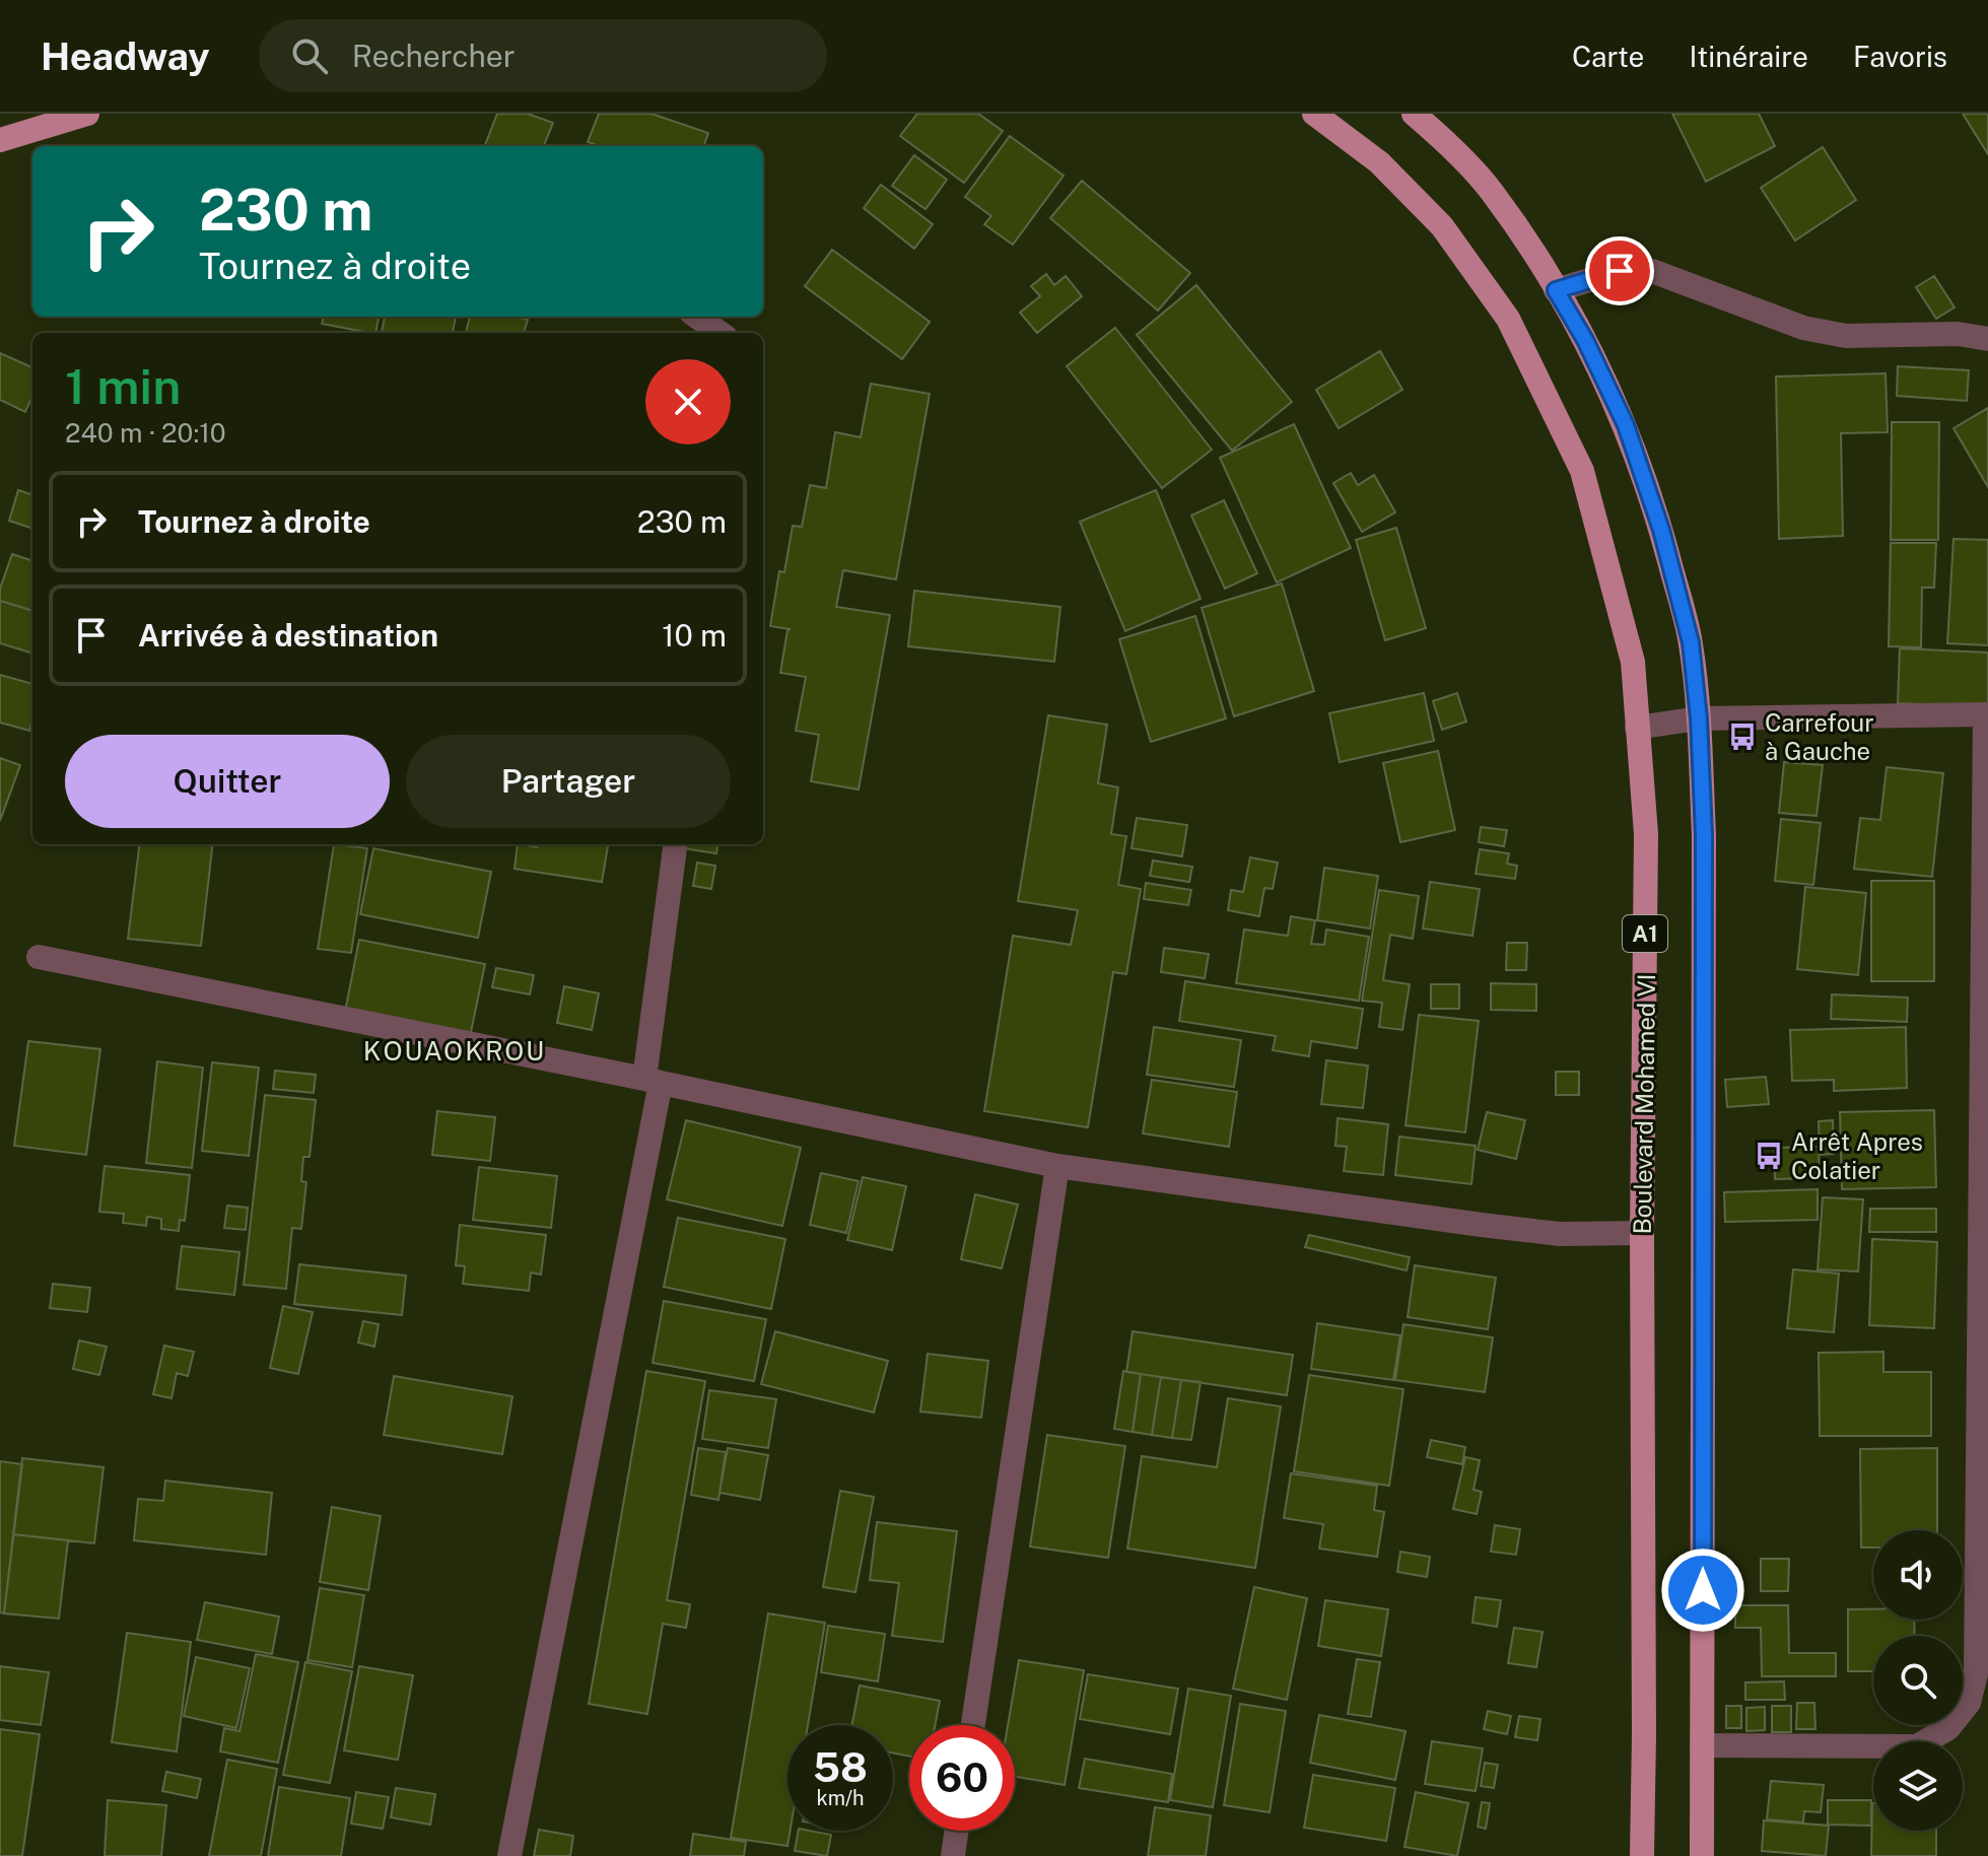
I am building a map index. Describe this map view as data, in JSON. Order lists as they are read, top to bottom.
{
  "streets": {
    "main road": ["A1", "Boulevard Mohamed VI"]
  },
  "districts": ["KOUAOKROU"],
  "places": {
    "bus stop": ["Carrefour à Gauche", "Arrêt Apres Colatier"]
  },
  "page": {
    "header": "Headway",
    "search": "Rechercher",
    "nav": ["Carte", "Itinéraire", "Favoris"],
    "turn": ["230 m", "Tournez à droite"],
    "heading": ["1 min", "240 m · 20:10"],
    "list": [
      {
        "name": "Tournez à droite",
        "value": "230 m"
      },
      {
        "name": "Arrivée à destination",
        "value": "10 m"
      }
    ],
    "buttons": ["Quitter", "Partager"],
    "speed": "58 km/h",
    "limit": "60"
  }
}
